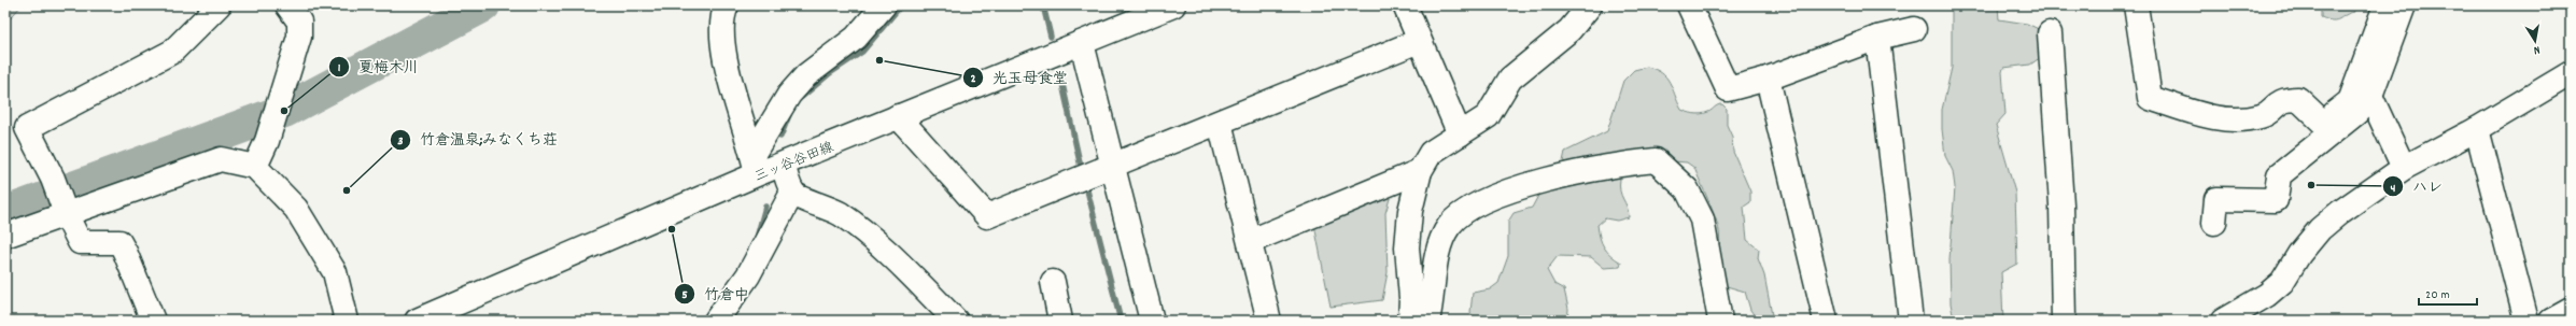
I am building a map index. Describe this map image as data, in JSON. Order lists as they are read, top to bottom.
{
  "streets": {
    "street": ["三ッ谷谷田線"]
  },
  "places": [
    "光玉母食堂",
    "夏梅木川",
    "ハレ",
    "竹倉温泉;みなくち荘",
    "竹倉中"
  ],
  "scale_bar": "20 m",
  "north": "bottom"
}
